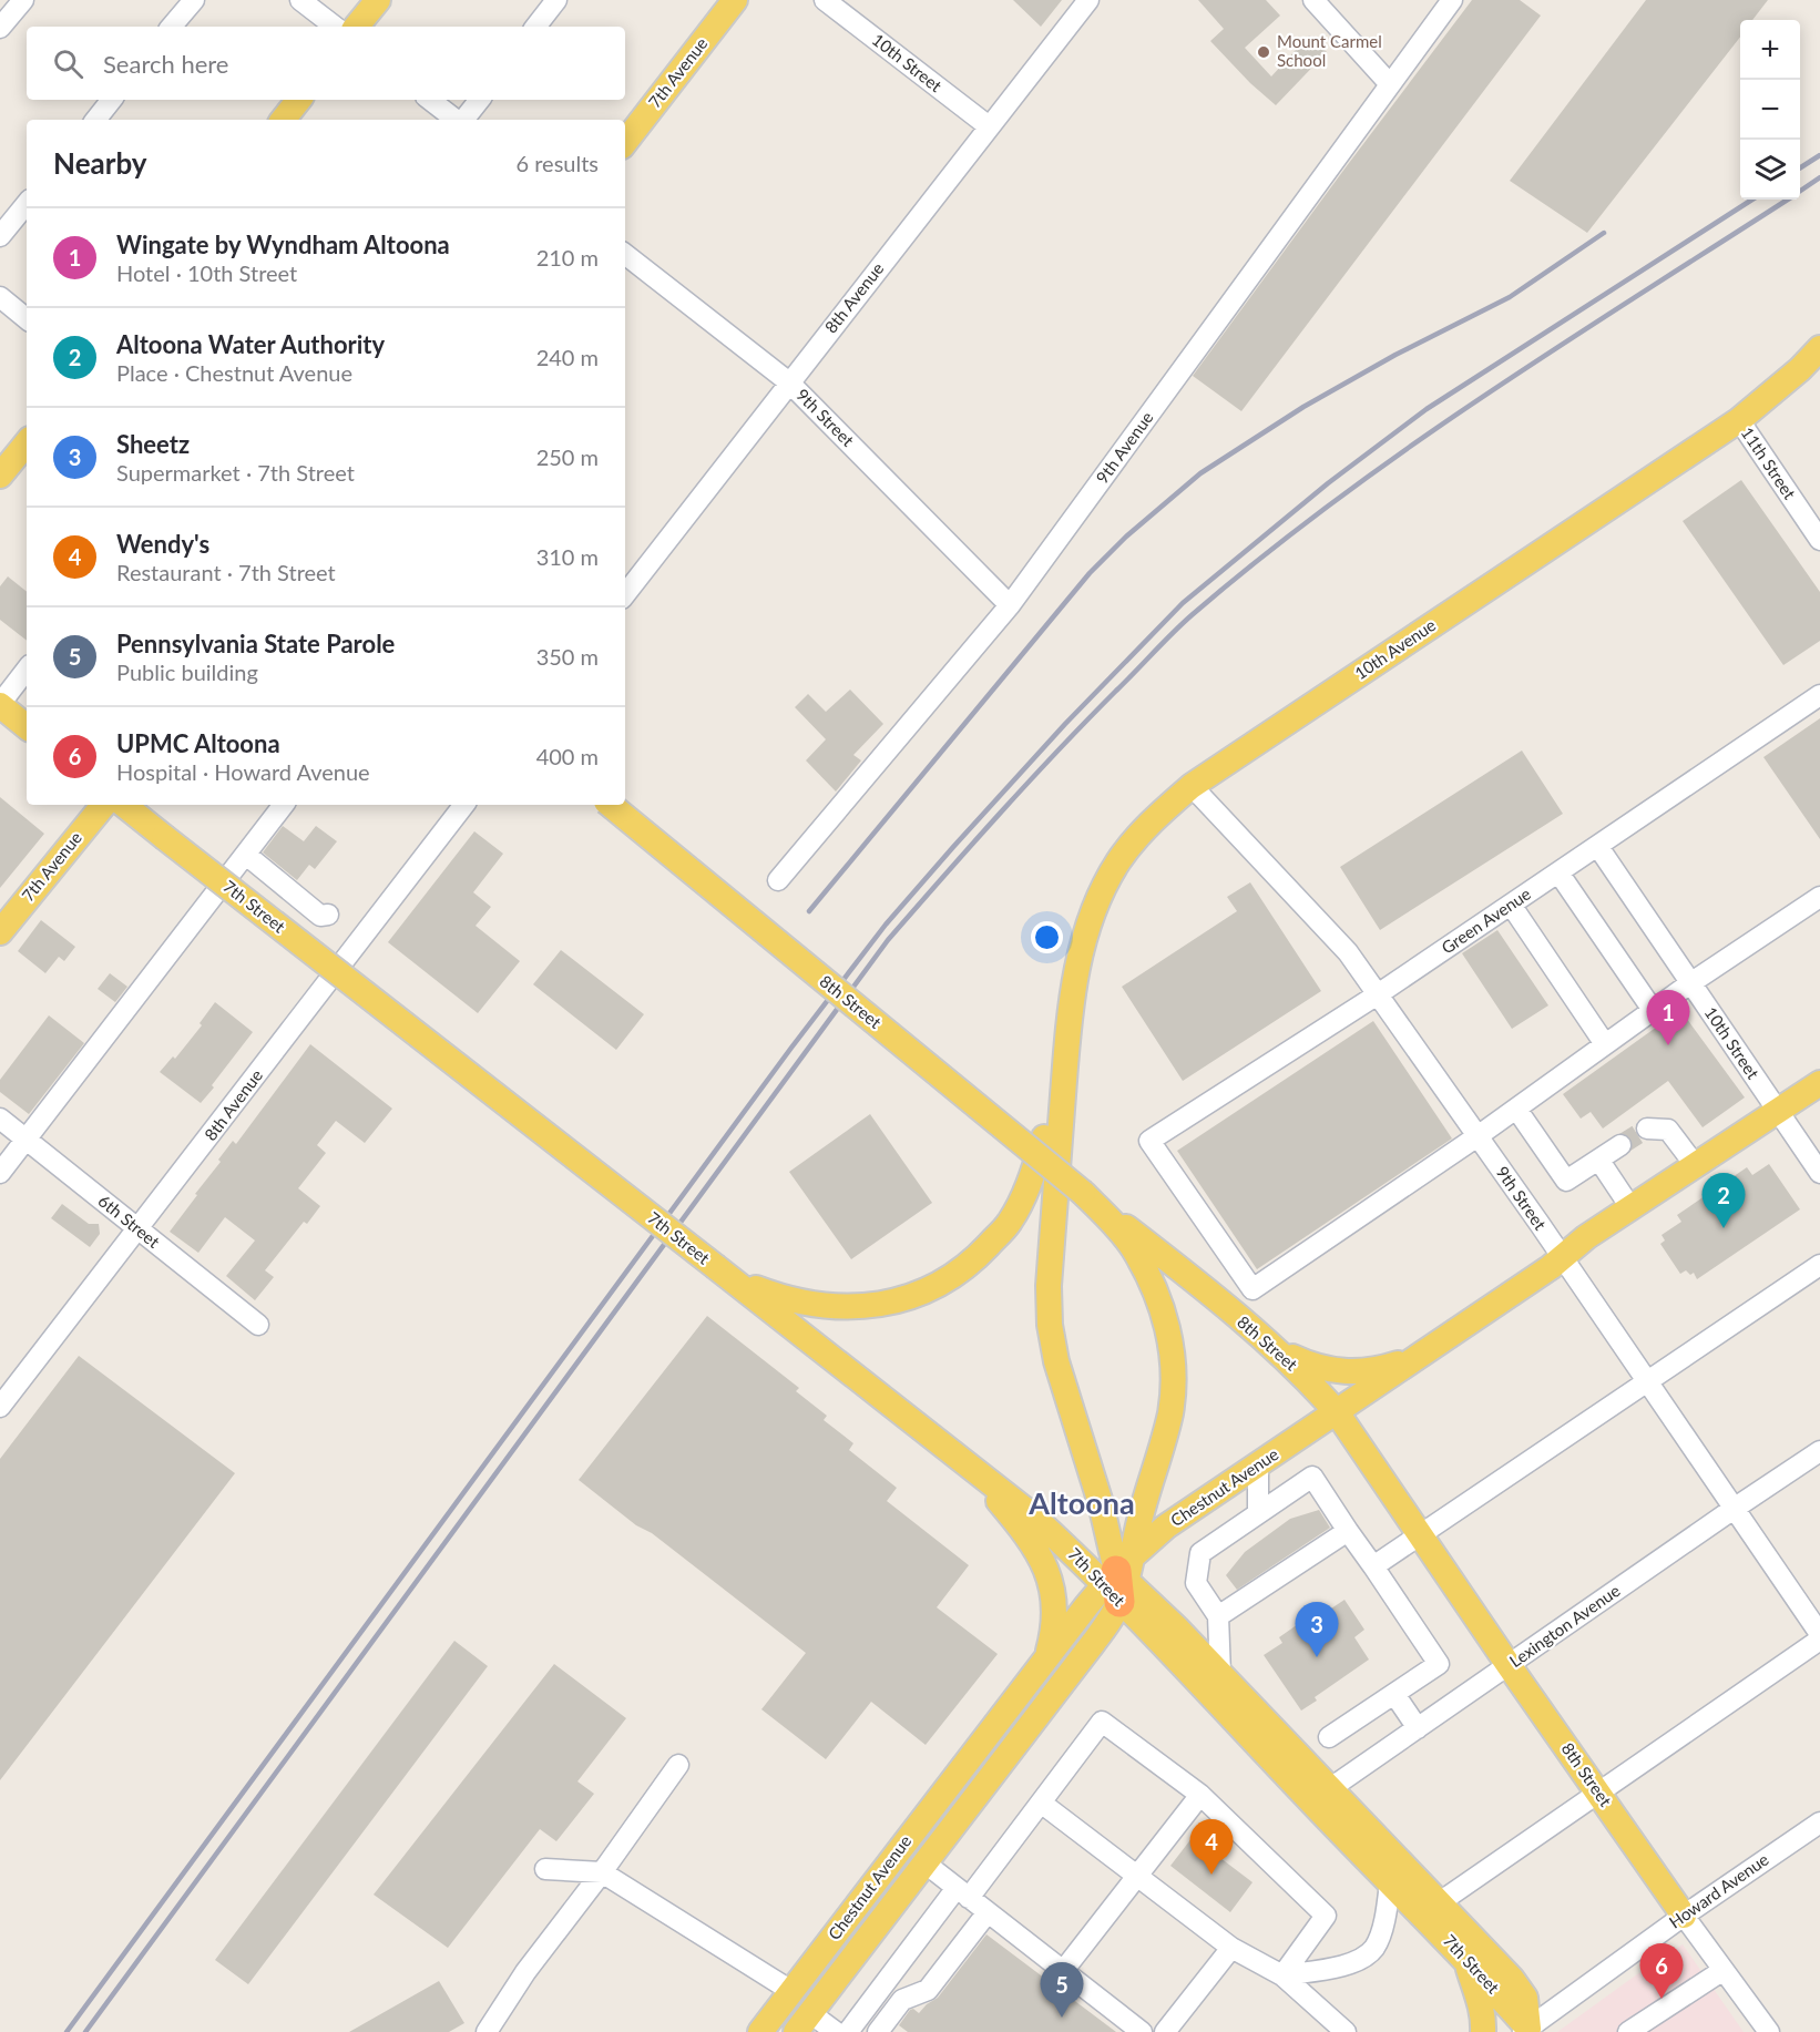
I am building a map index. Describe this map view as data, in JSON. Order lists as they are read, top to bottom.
{
  "streets": {
    "main road": [
      "7th Avenue",
      "10th Avenue",
      "7th Street",
      "8th Street",
      "Chestnut Avenue"
    ],
    "street": [
      "10th Street",
      "8th Avenue",
      "9th Street",
      "9th Avenue",
      "11th Street",
      "Green Avenue",
      "6th Street",
      "Lexington Avenue",
      "Howard Avenue"
    ]
  },
  "crossings": [
    ["10th Street", "8th Avenue"],
    ["10th Street", "Green Avenue"],
    ["10th Street", "Chestnut Avenue"],
    ["8th Avenue", "9th Street"],
    ["8th Avenue", "6th Street"],
    ["9th Street", "9th Avenue"],
    ["9th Street", "10th Avenue"],
    ["9th Street", "Green Avenue"],
    ["9th Street", "Chestnut Avenue"],
    ["9th Street", "Lexington Avenue"],
    ["11th Street", "10th Avenue"],
    ["7th Street", "Chestnut Avenue"],
    ["7th Street", "Lexington Avenue"],
    ["7th Street", "Howard Avenue"],
    ["8th Street", "Chestnut Avenue"],
    ["8th Street", "Lexington Avenue"],
    ["8th Street", "Howard Avenue"]
  ],
  "districts": ["Altoona"],
  "places": ["Mount Carmel School"],
  "page": {
    "map_buttons": ["+", "−"],
    "search": "Search here",
    "heading": ["Nearby", "6 results"],
    "list": [
      {
        "mark": "1",
        "name": "Wingate by Wyndham Altoona",
        "note": "Hotel · 10th Street",
        "value": "210 m"
      },
      {
        "mark": "2",
        "name": "Altoona Water Authority",
        "note": "Place · Chestnut Avenue",
        "value": "240 m"
      },
      {
        "mark": "3",
        "name": "Sheetz",
        "note": "Supermarket · 7th Street",
        "value": "250 m"
      },
      {
        "mark": "4",
        "name": "Wendy's",
        "note": "Restaurant · 7th Street",
        "value": "310 m"
      },
      {
        "mark": "5",
        "name": "Pennsylvania State Parole",
        "note": "Public building",
        "value": "350 m"
      },
      {
        "mark": "6",
        "name": "UPMC Altoona",
        "note": "Hospital · Howard Avenue",
        "value": "400 m"
      }
    ],
    "pins": [
      "1",
      "2",
      "3",
      "4",
      "6",
      "5"
    ]
  }
}
